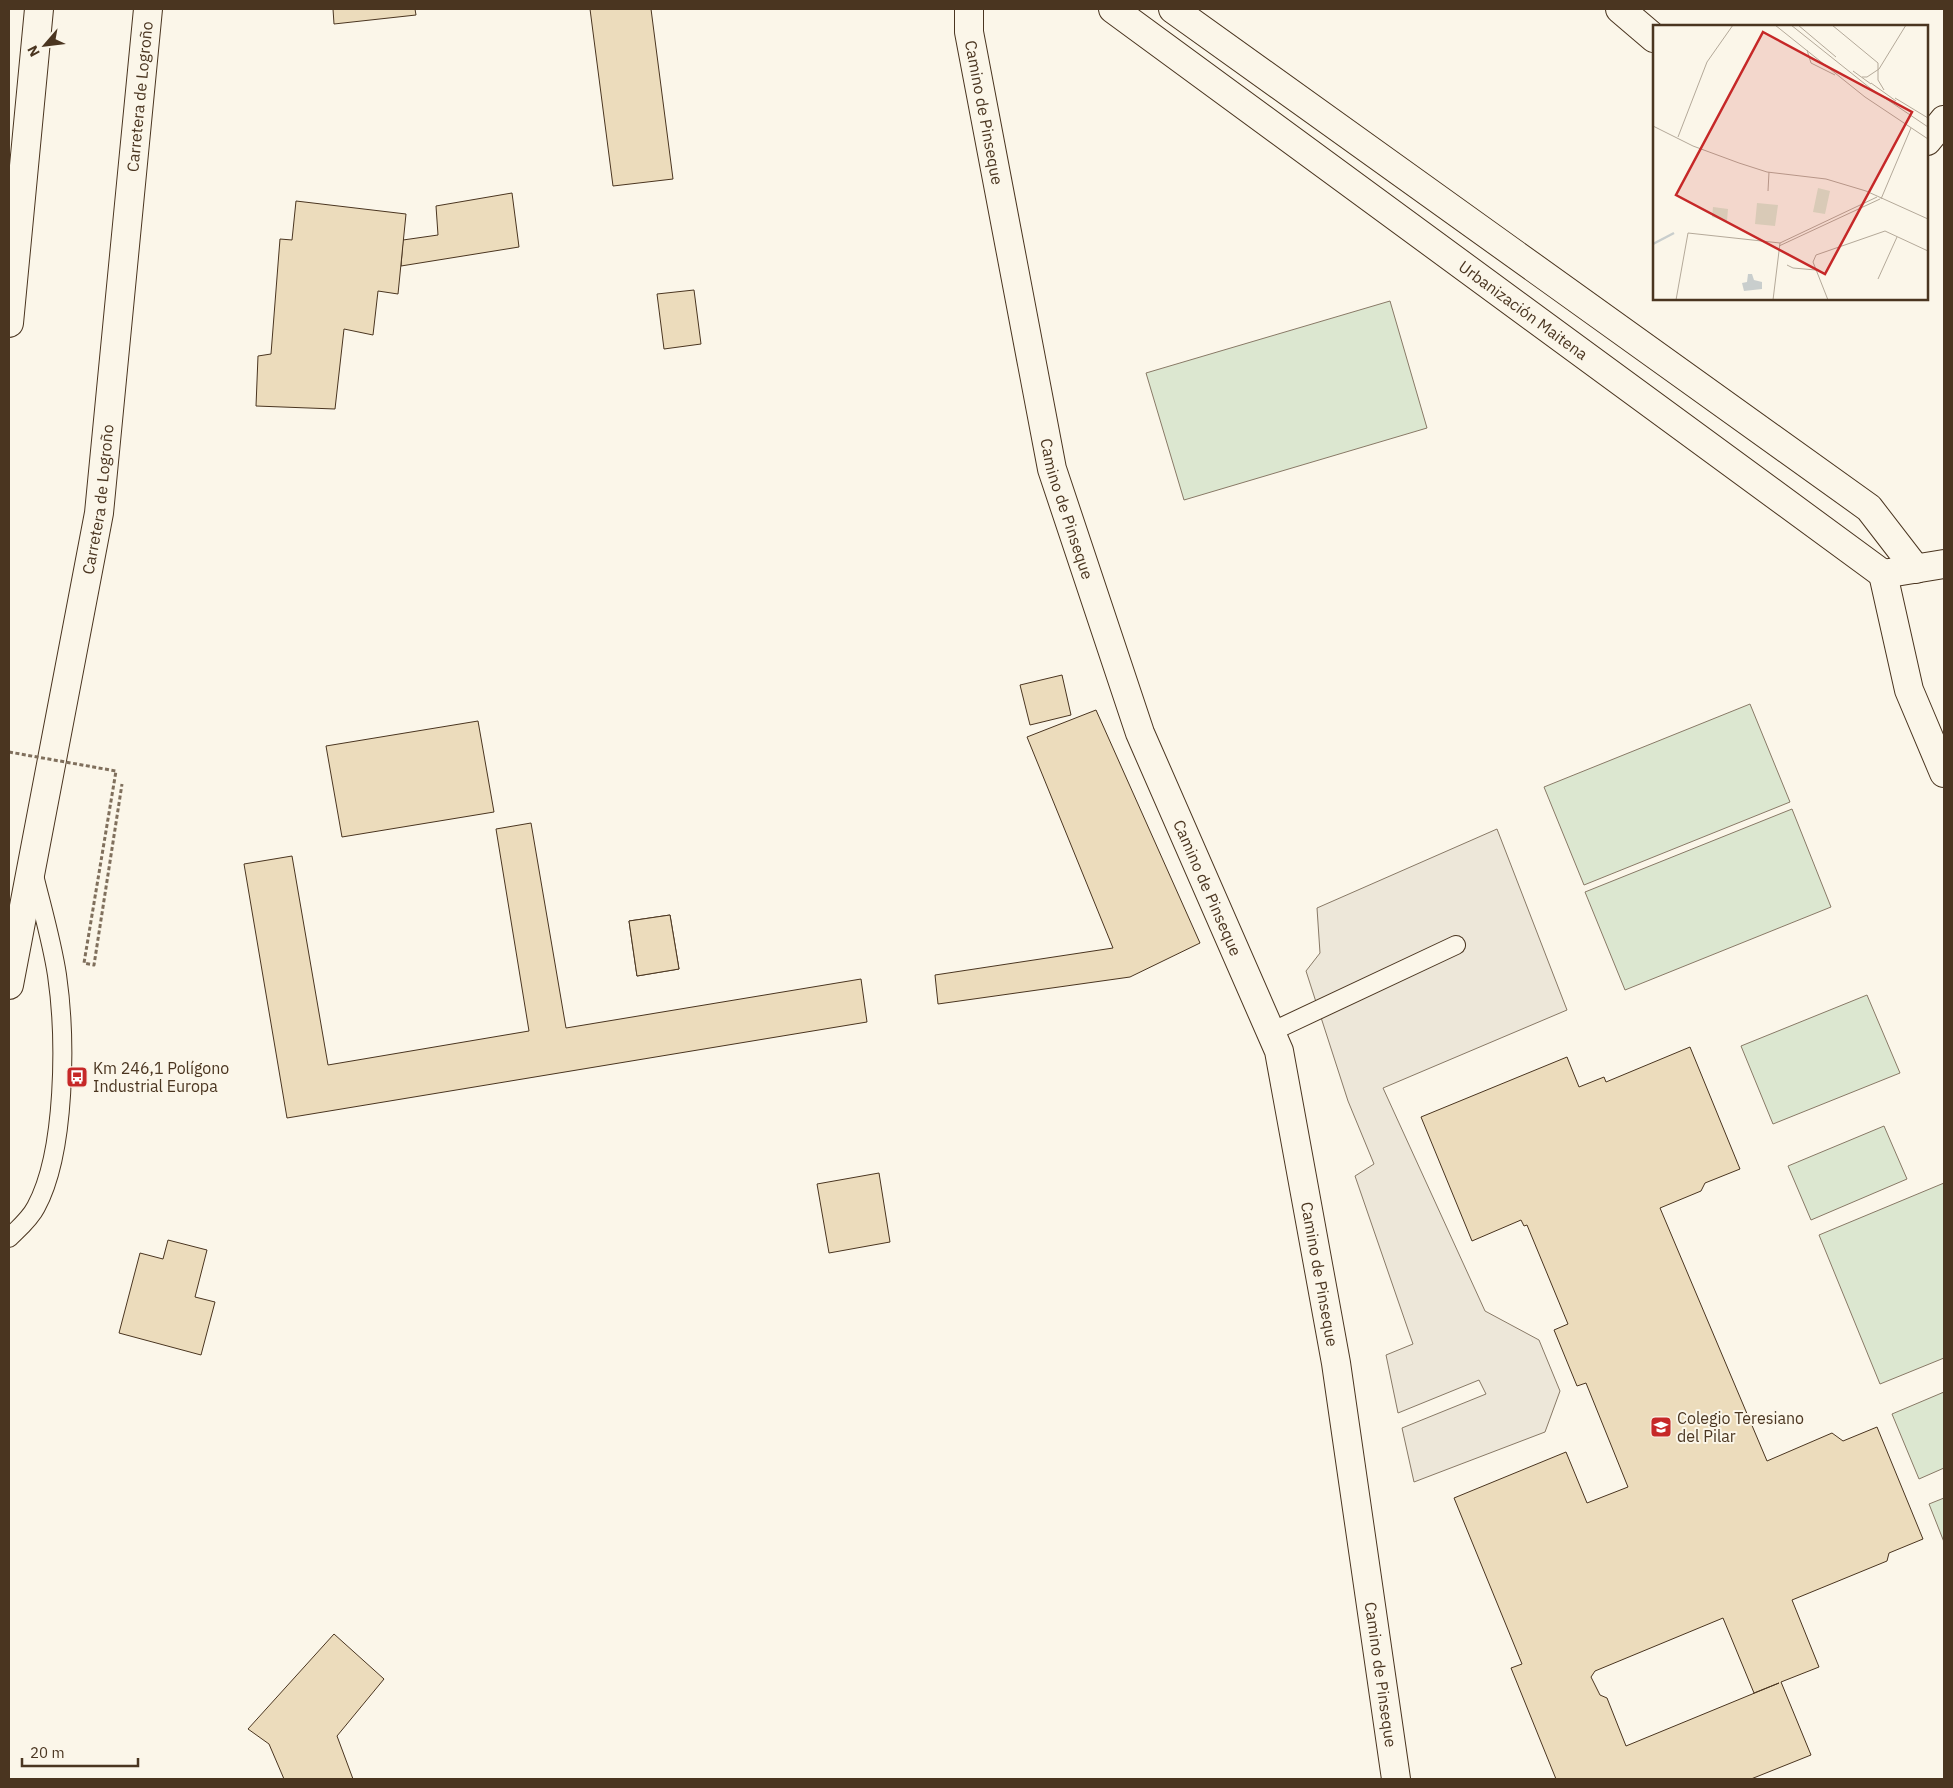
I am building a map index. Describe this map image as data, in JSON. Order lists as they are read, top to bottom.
{
  "streets": {
    "main road": ["Carretera de Logroño", "Camino de Pinseque", "Urbanización Maitena"]
  },
  "places": {
    "bus stop": ["Km 246,1 Polígono Industrial Europa"],
    "school or university": ["Colegio Teresiano del Pilar"]
  },
  "scale_bar": "20 m",
  "north": "bottom left"
}
